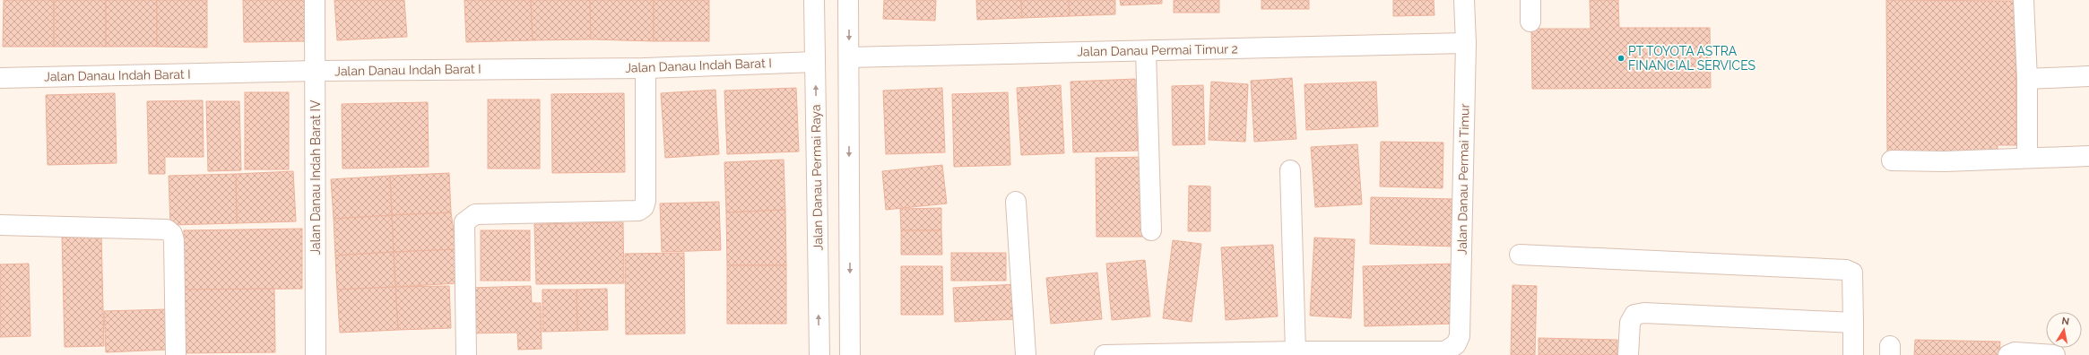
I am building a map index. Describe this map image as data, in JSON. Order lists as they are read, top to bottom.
{
  "streets": {
    "street": [
      "Jalan Danau Permai Timur 2",
      "Jalan Danau Indah Barat I",
      "Jalan Danau Indah Barat IV",
      "Jalan Danau Permai Raya",
      "Jalan Danau Permai Timur"
    ]
  },
  "crossings": [
    ["Jalan Danau Permai Timur 2", "Jalan Danau Permai Timur"],
    ["Jalan Danau Indah Barat I", "Jalan Danau Indah Barat IV"],
    ["Jalan Danau Indah Barat I", "Jalan Danau Permai Raya"]
  ],
  "places": ["PT TOYOTA ASTRA FINANCIAL SERVICES"],
  "north": "top"
}
